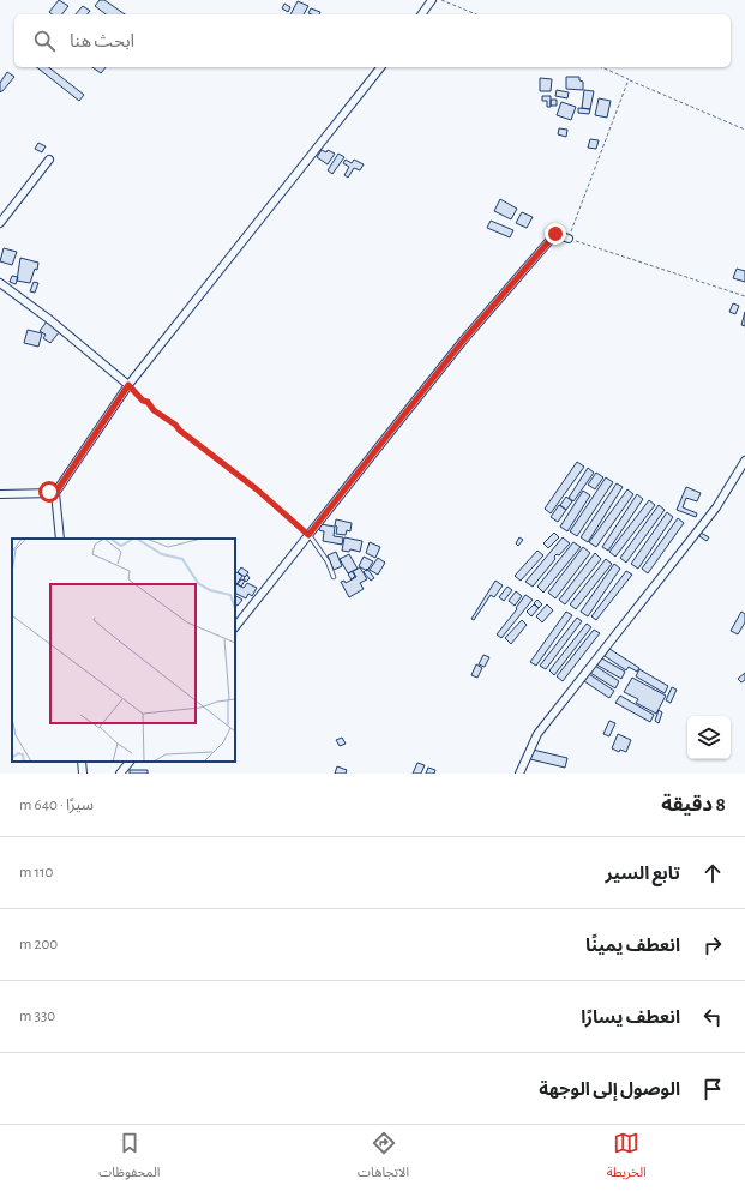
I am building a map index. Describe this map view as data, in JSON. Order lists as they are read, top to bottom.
{
  "page": {
    "search": "ابحث هنا",
    "heading": ["8 دقيقة", "سيرًا · 640 m"],
    "list": [
      ["تابع السير", "110 m"],
      ["انعطف يمينًا", "200 m"],
      ["انعطف يسارًا", "330 m"],
      "الوصول إلى الوجهة"
    ],
    "nav": ["الخريطة", "الاتجاهات", "المحفوظات"]
  }
}
